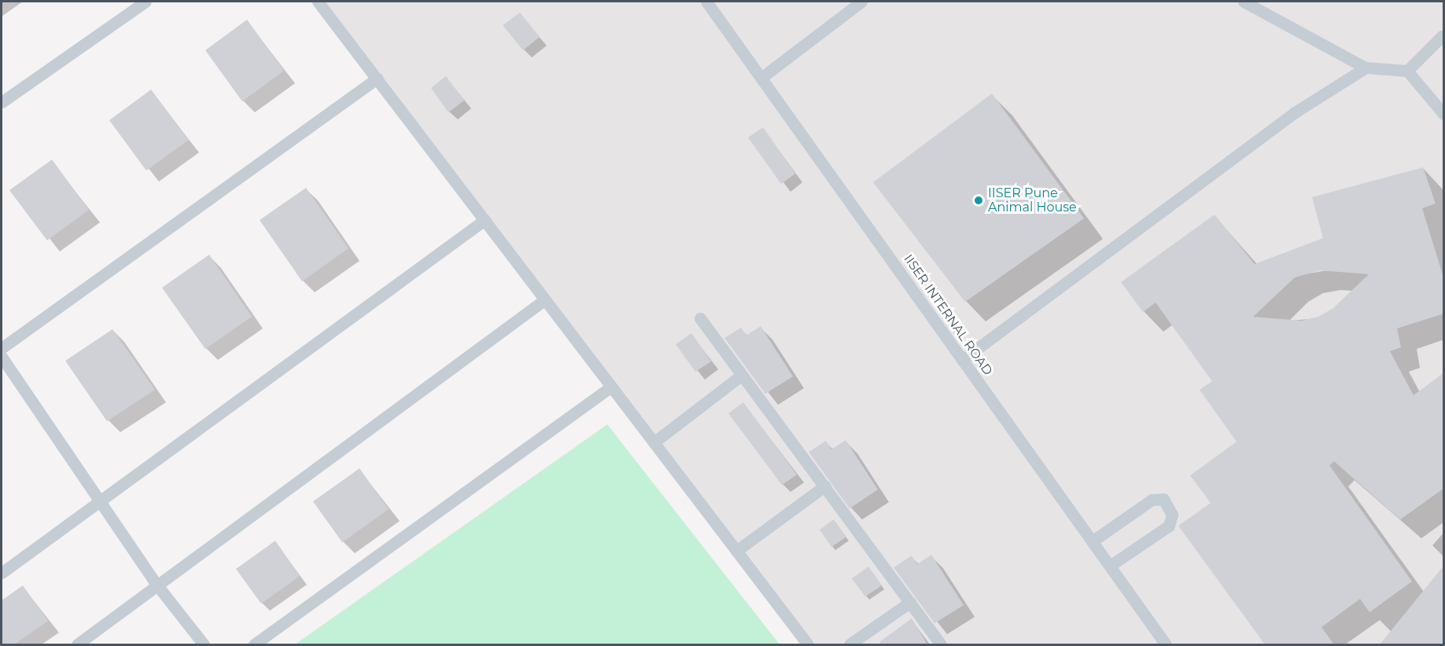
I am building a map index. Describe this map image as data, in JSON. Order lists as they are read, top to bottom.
{
  "streets": {
    "lane": ["IISER INTERNAL ROAD"]
  },
  "places": ["IISER Pune Animal House"]
}
